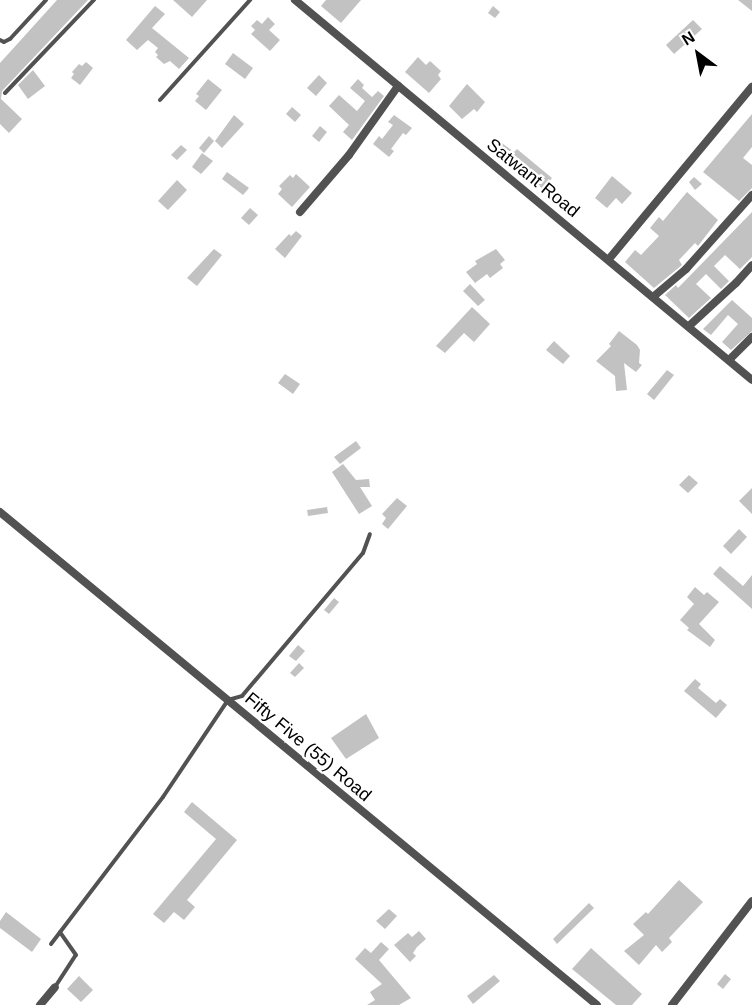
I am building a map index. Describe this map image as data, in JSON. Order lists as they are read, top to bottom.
{
  "streets": {
    "street": ["Satwant Road", "Fifty Five (55) Road"]
  },
  "north": "top left"
}
